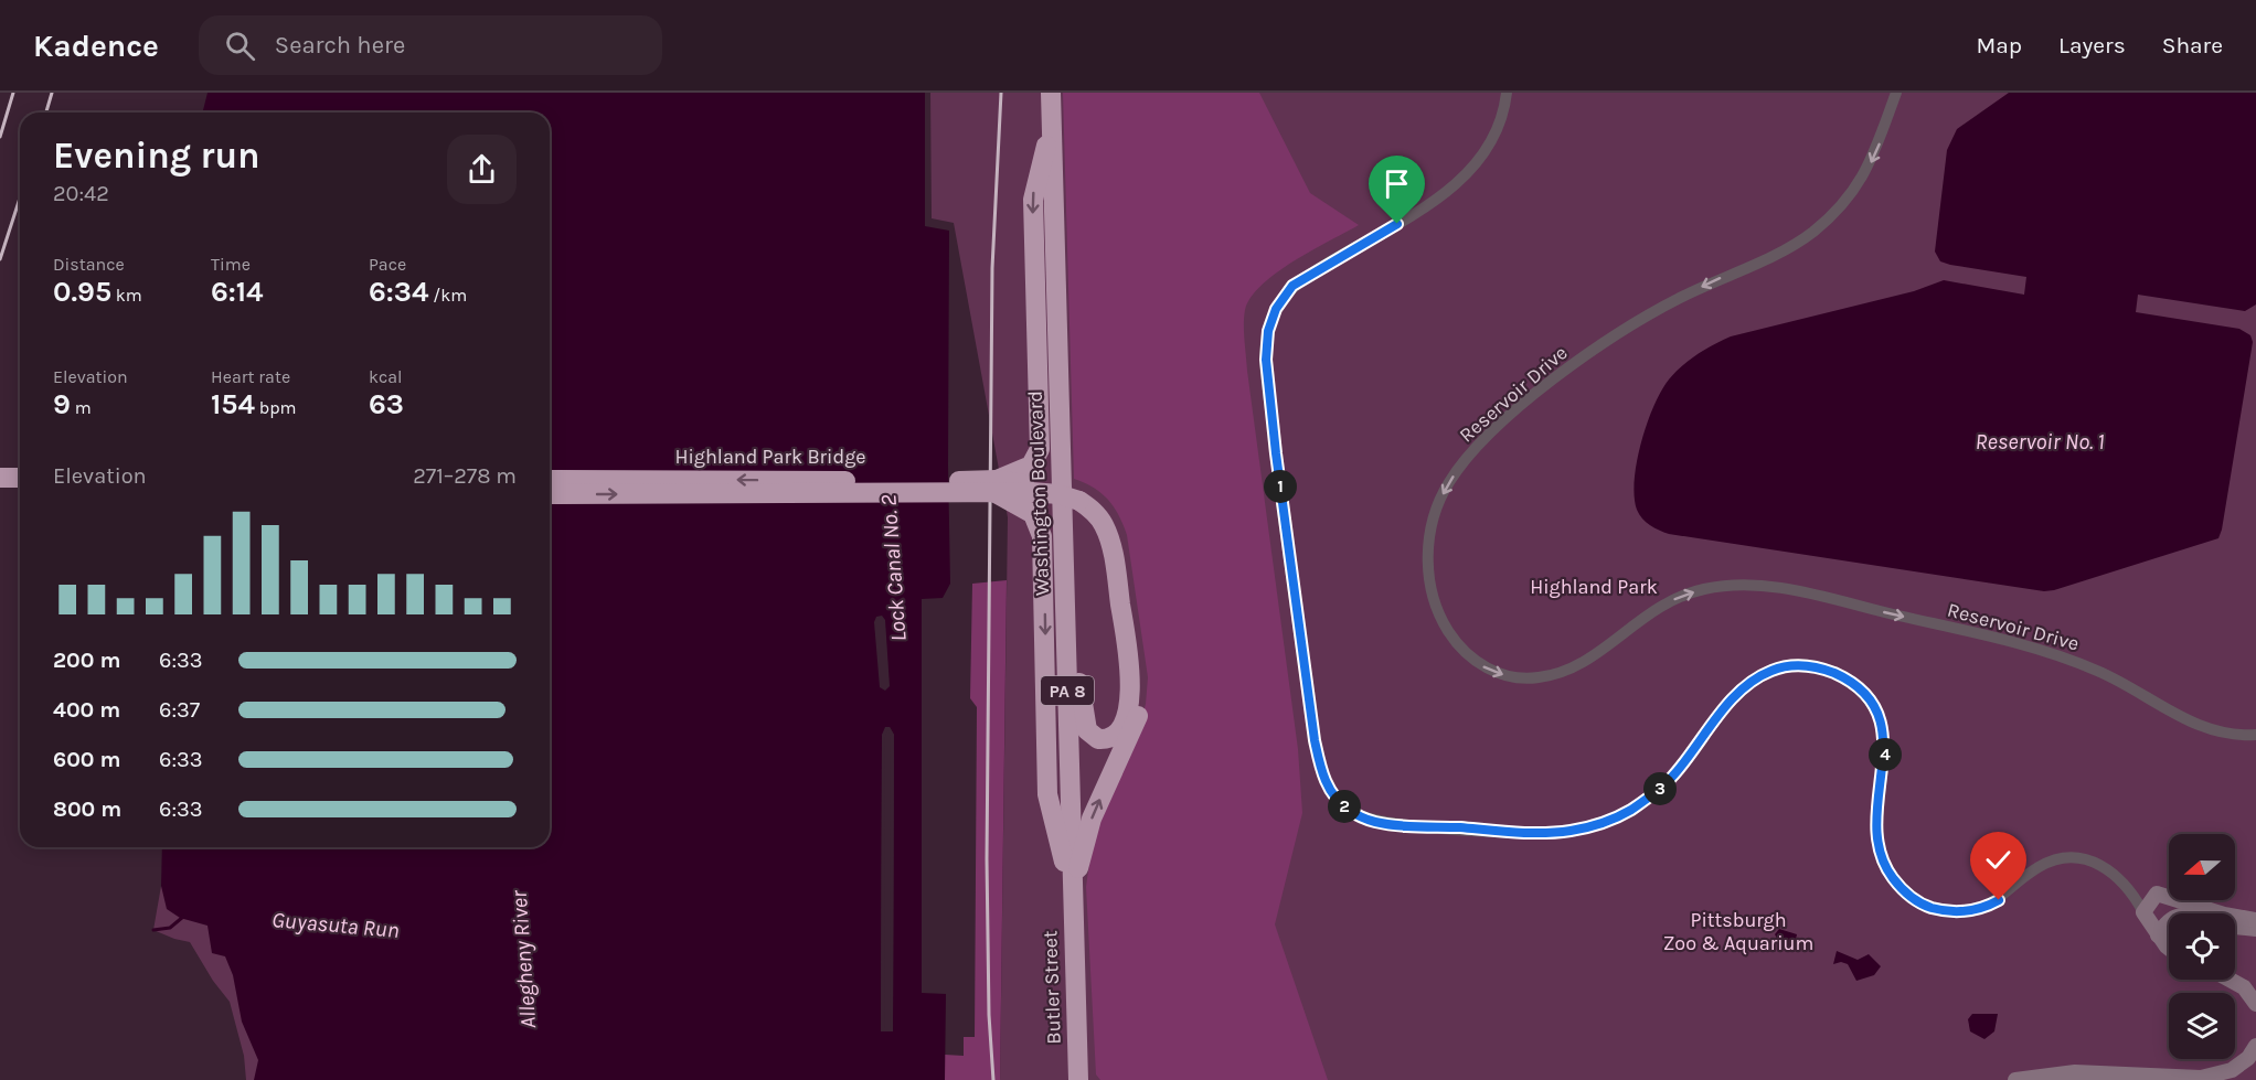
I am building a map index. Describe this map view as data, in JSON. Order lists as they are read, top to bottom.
{
  "streets": {
    "highway": [
      "Highland Park Bridge",
      "Washington Boulevard",
      "PA 8",
      "Butler Street"
    ],
    "street": ["Reservoir Drive"]
  },
  "crossings": [
    ["Washington Boulevard", "Butler Street"]
  ],
  "water": [
    "Reservoir No. 1",
    "Lock Canal No. 2",
    "Guyasuta Run",
    "Allegheny River"
  ],
  "parks": ["Highland Park", "Pittsburgh Zoo & Aquarium"],
  "north": "left",
  "page": {
    "header": "Kadence",
    "search": "Search here",
    "nav": ["Map", "Layers", "Share"],
    "heading": ["Evening run", "20:42"],
    "stats": [
      ["Distance", "0.95 km"],
      ["Time", "6:14"],
      ["Pace", "6:34 /km"],
      ["Elevation", "9 m"],
      ["Heart rate", "154 bpm"],
      ["kcal", "63"]
    ],
    "chart": ["Elevation", "271–278 m"],
    "pins": [
      "1",
      "4",
      "3",
      "2"
    ],
    "list": [
      {
        "name": "200 m",
        "note": "6:33"
      },
      {
        "name": "400 m",
        "note": "6:37"
      },
      {
        "name": "600 m",
        "note": "6:33"
      },
      {
        "name": "800 m",
        "note": "6:33"
      }
    ]
  }
}
